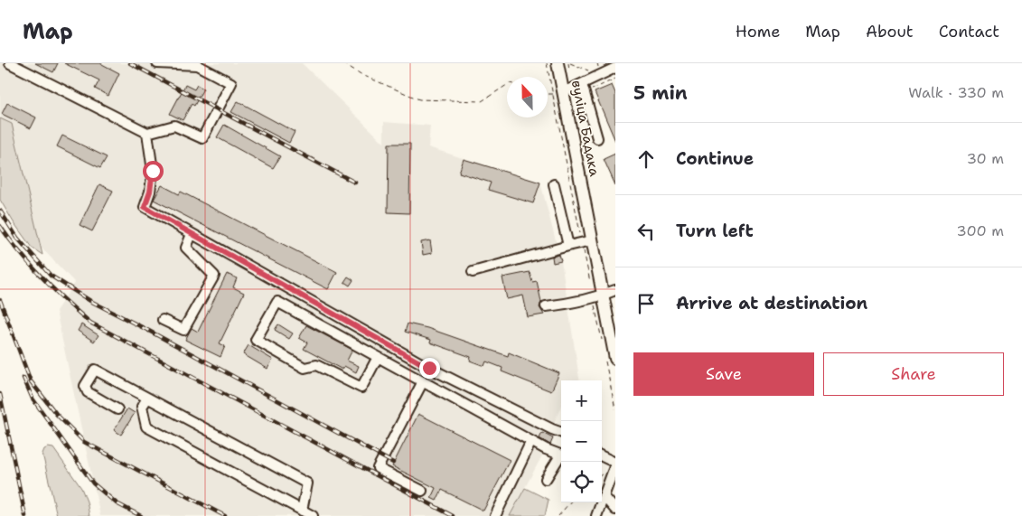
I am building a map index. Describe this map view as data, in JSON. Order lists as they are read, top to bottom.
{
  "streets": {
    "main road": ["вуліца Бадака"]
  },
  "north": "top",
  "page": {
    "header": "Map",
    "nav": [
      "Home",
      "Map",
      "About",
      "Contact"
    ],
    "heading": ["5 min", "Walk · 330 m"],
    "list": [
      ["Continue", "30 m"],
      ["Turn left", "300 m"],
      "Arrive at destination"
    ],
    "buttons": ["Save", "Share"],
    "map_buttons": ["+", "−"]
  }
}
